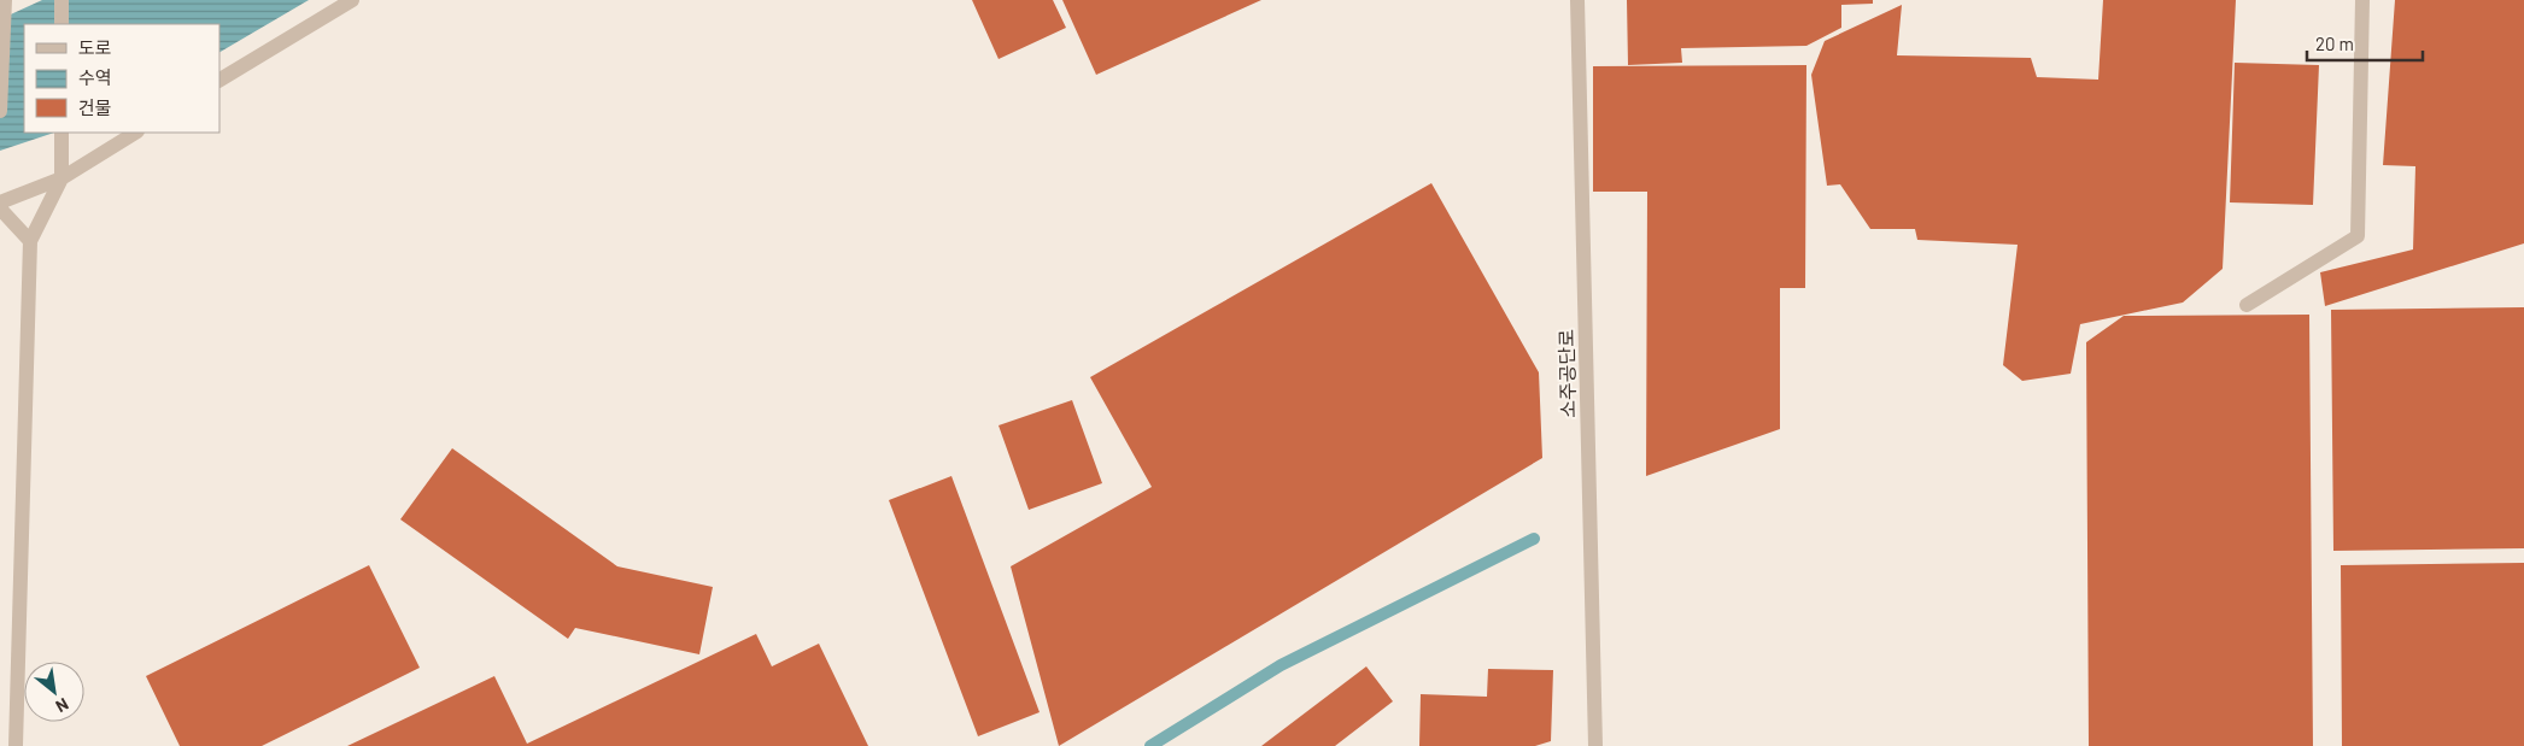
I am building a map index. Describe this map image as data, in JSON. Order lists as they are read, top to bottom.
{
  "streets": {
    "street": ["소주공단로"]
  },
  "legend": ["도로", "수역", "건물"],
  "scale_bar": "20 m",
  "north": "bottom right"
}
